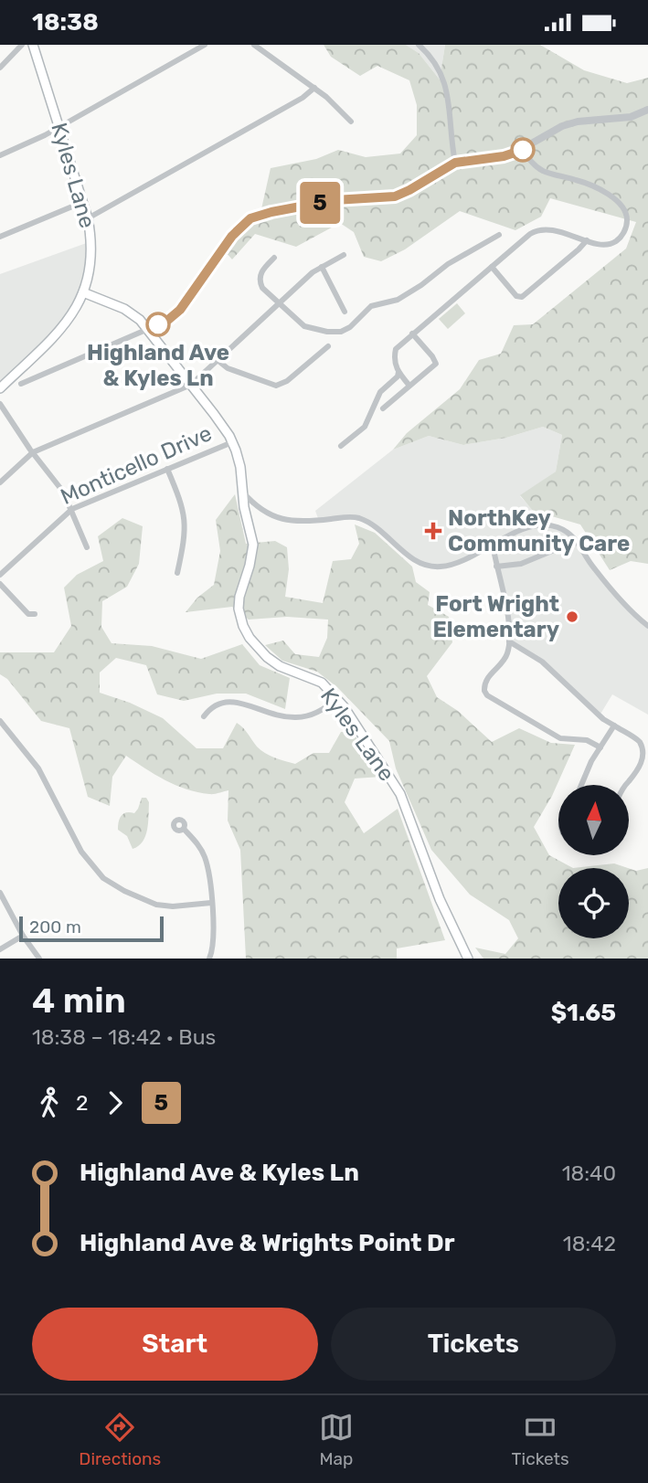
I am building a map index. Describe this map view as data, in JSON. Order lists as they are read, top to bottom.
{
  "streets": {
    "main road": ["Kyles Lane"],
    "street": ["Monticello Drive"]
  },
  "crossings": [
    ["Kyles Lane", "Monticello Drive"]
  ],
  "places": {
    "other": ["Highland Ave & Kyles Ln", "Fort Wright Elementary"],
    "health": ["NorthKey Community Care"]
  },
  "lines": ["bus line 5"],
  "scale_bar": "200 m",
  "north": "top",
  "page": {
    "status": "18:38",
    "on_map": "5",
    "scale": "200 m",
    "heading": ["4 min", "18:38 – 18:42 · Bus", "$1.65"],
    "legs": ["2", "5"],
    "list": [
      {
        "name": "Highland Ave & Kyles Ln",
        "value": "18:40"
      },
      {
        "name": "Highland Ave & Wrights Point Dr",
        "value": "18:42"
      }
    ],
    "buttons": ["Start", "Tickets"],
    "tabs": ["Directions", "Map", "Tickets"]
  }
}
